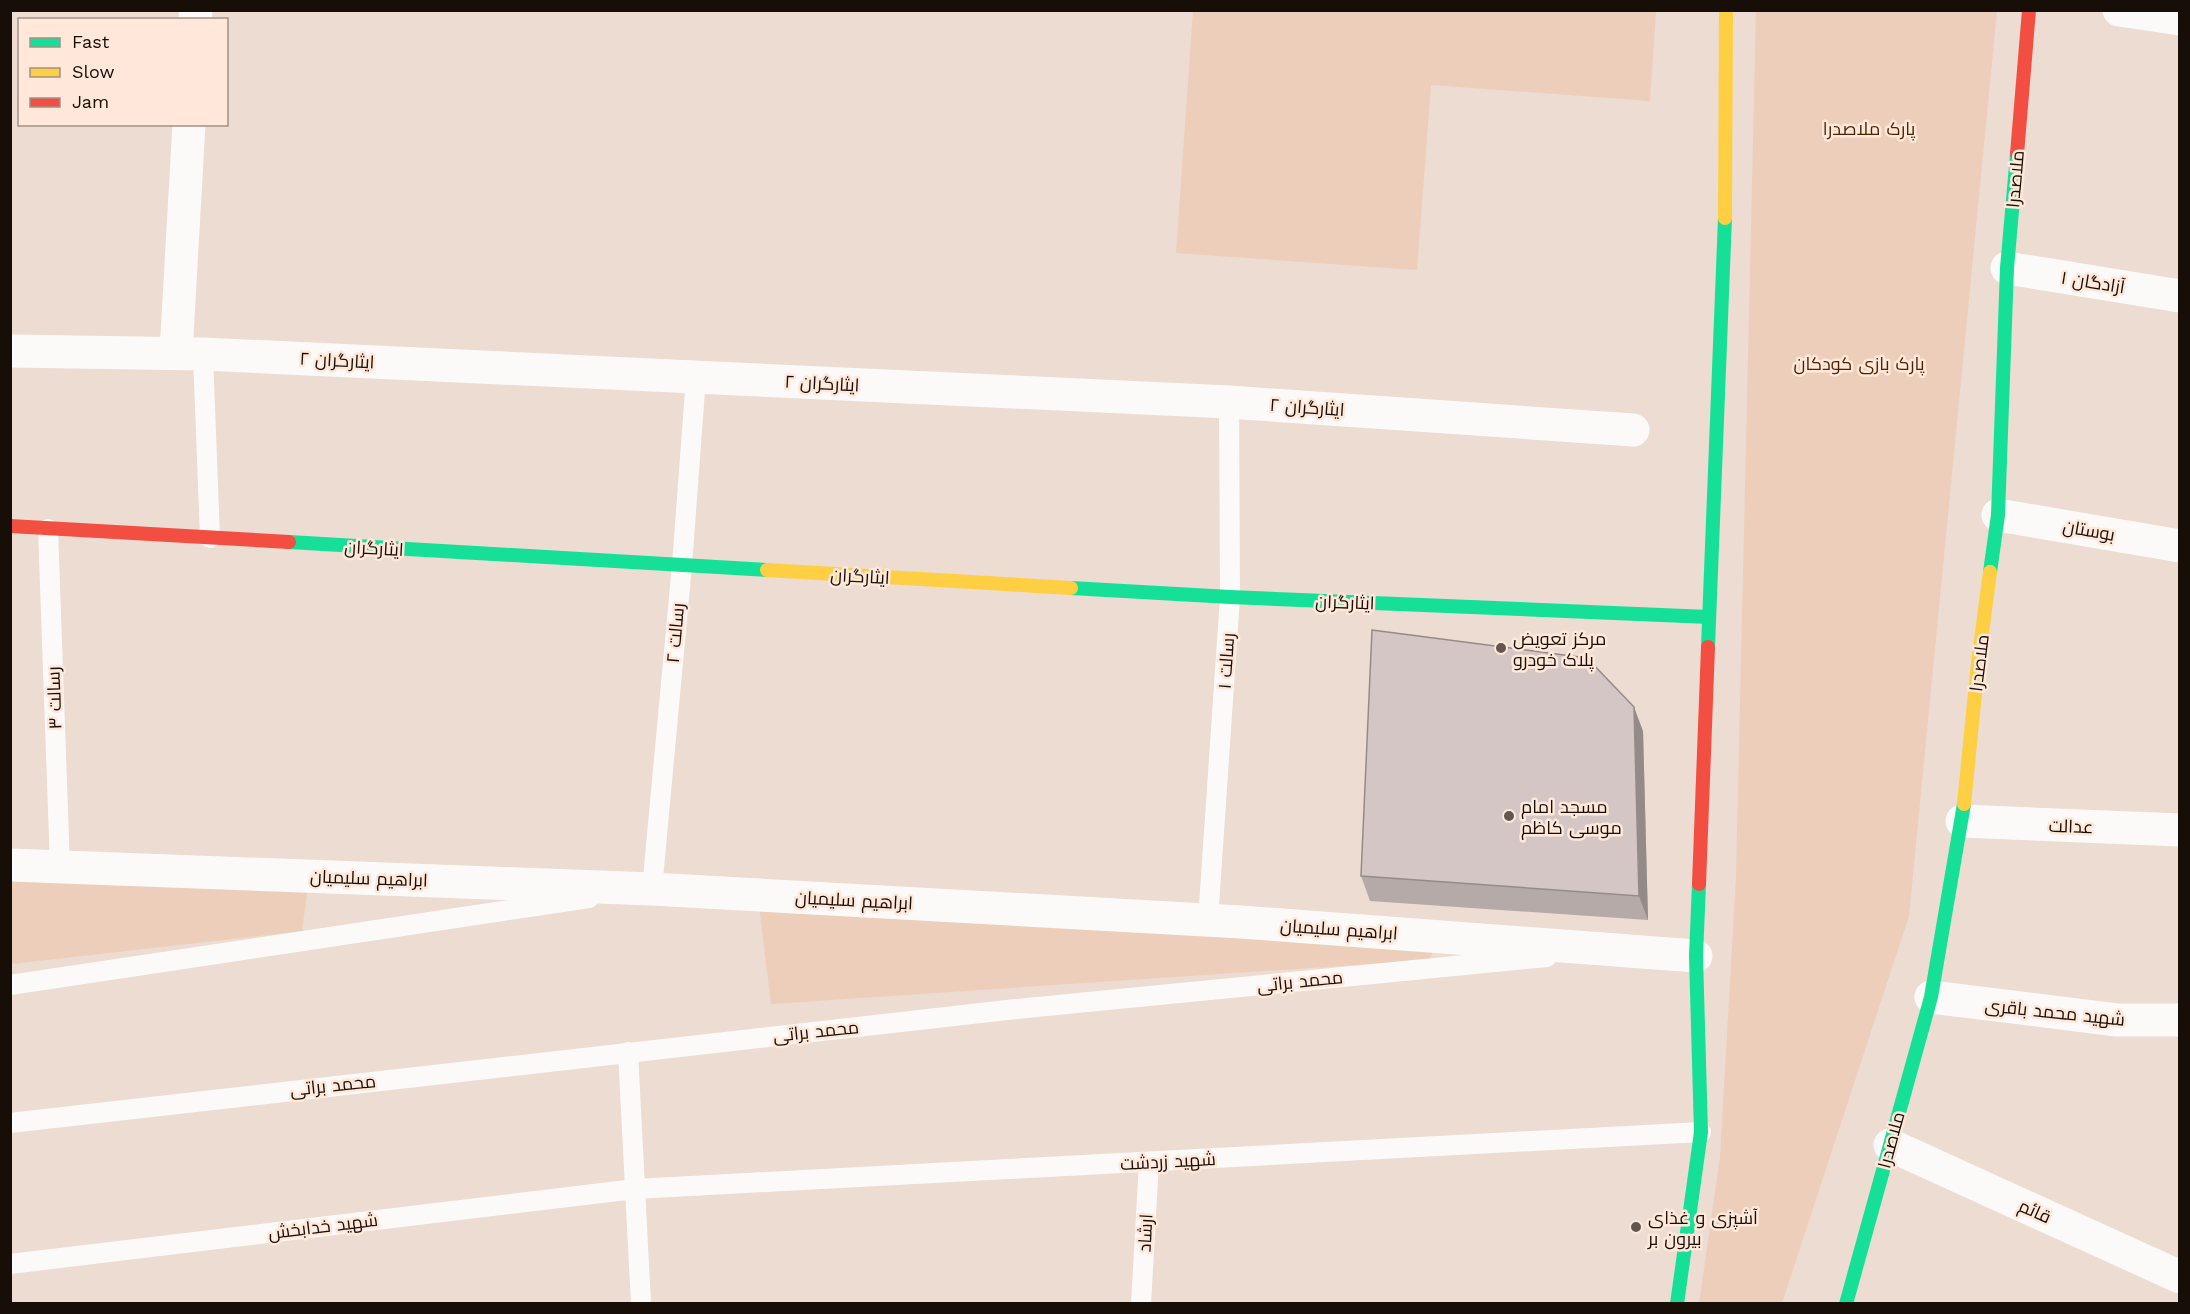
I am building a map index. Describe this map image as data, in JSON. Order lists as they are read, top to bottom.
{
  "streets": {
    "street": [
      "ملاصدرا",
      "آزادگان ۱",
      "ایثارگران ۲",
      "بوستان",
      "ایثارگران",
      "عدالت",
      "ابراهیم سلیمیان",
      "شهید محمد باقری",
      "قائم"
    ],
    "lane": [
      "رسالت ۲",
      "رسالت ۱",
      "رسالت ۳",
      "محمد براتی",
      "شهید زردشت",
      "شهید خدابخش",
      "ارشاد"
    ]
  },
  "crossings": [
    ["ملاصدرا", "آزادگان ۱"],
    ["ملاصدرا", "بوستان"],
    ["ملاصدرا", "عدالت"],
    ["ملاصدرا", "شهید محمد باقری"],
    ["ملاصدرا", "قائم"],
    ["ایثارگران ۲", "رسالت ۲"],
    ["ایثارگران ۲", "رسالت ۱"],
    ["ایثارگران", "رسالت ۲"],
    ["ایثارگران", "رسالت ۱"],
    ["ایثارگران", "رسالت ۳"],
    ["رسالت ۲", "ابراهیم سلیمیان"],
    ["رسالت ۱", "ابراهیم سلیمیان"],
    ["رسالت ۳", "ابراهیم سلیمیان"],
    ["ابراهیم سلیمیان", "محمد براتی"],
    ["شهید زردشت", "شهید خدابخش"],
    ["شهید زردشت", "ارشاد"]
  ],
  "parks": ["پارک ملاصدرا", "پارک بازی کودکان"],
  "places": ["مرکز تعویض پلاک خودرو", "مسجد امام موسی کاظم", "آشپزی و غذای بیرون بر"],
  "legend": ["Fast", "Slow", "Jam"]
}
